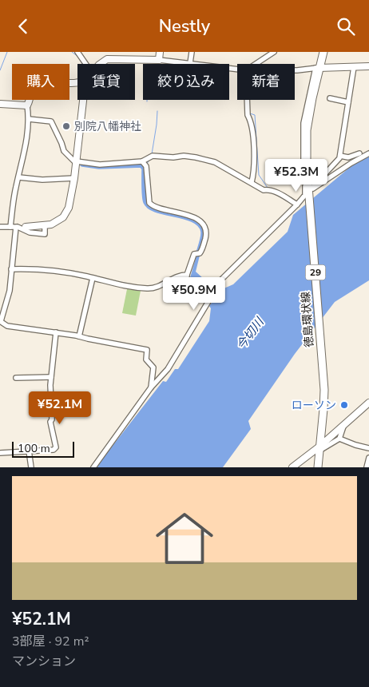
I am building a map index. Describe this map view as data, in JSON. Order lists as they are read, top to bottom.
{
  "streets": {
    "main road": ["29", "徳島環状線"]
  },
  "water": ["今切川"],
  "places": ["別院八幡神社", "ローソン"],
  "scale_bar": "100 m",
  "page": {
    "header": "Nestly",
    "chip": [
      "購入",
      "賃貸",
      "絞り込み",
      "新着"
    ],
    "price": ["¥52.3M", "¥50.9M", "¥52.1M"],
    "scale": "100 m",
    "list": [
      {
        "name": "¥52.1M",
        "note": "3部屋 · 92 m² · マンション"
      }
    ]
  }
}
